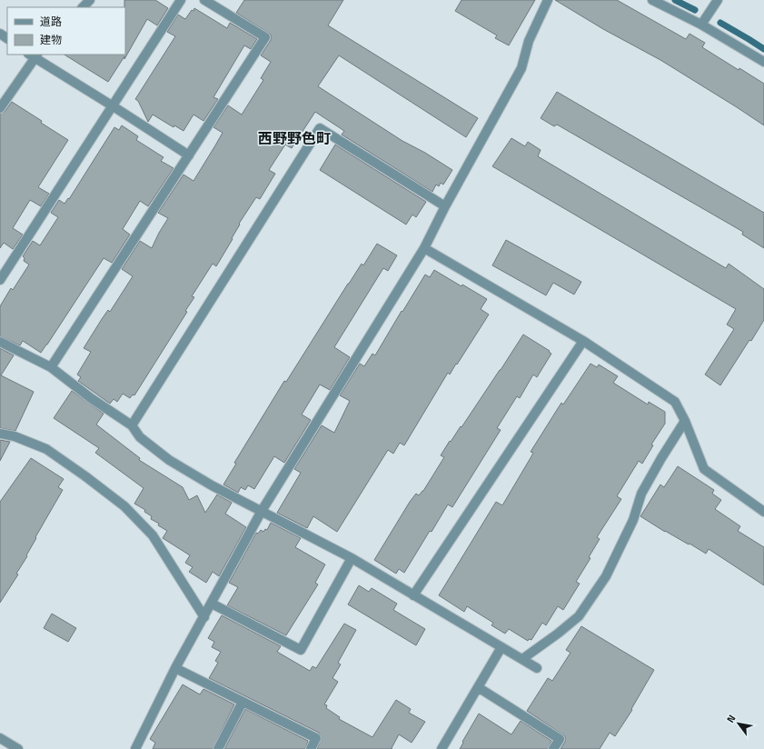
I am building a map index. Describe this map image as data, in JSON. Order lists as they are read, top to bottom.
{
  "districts": ["西野野色町"],
  "legend": ["道路", "建物"],
  "north": "top left"
}
